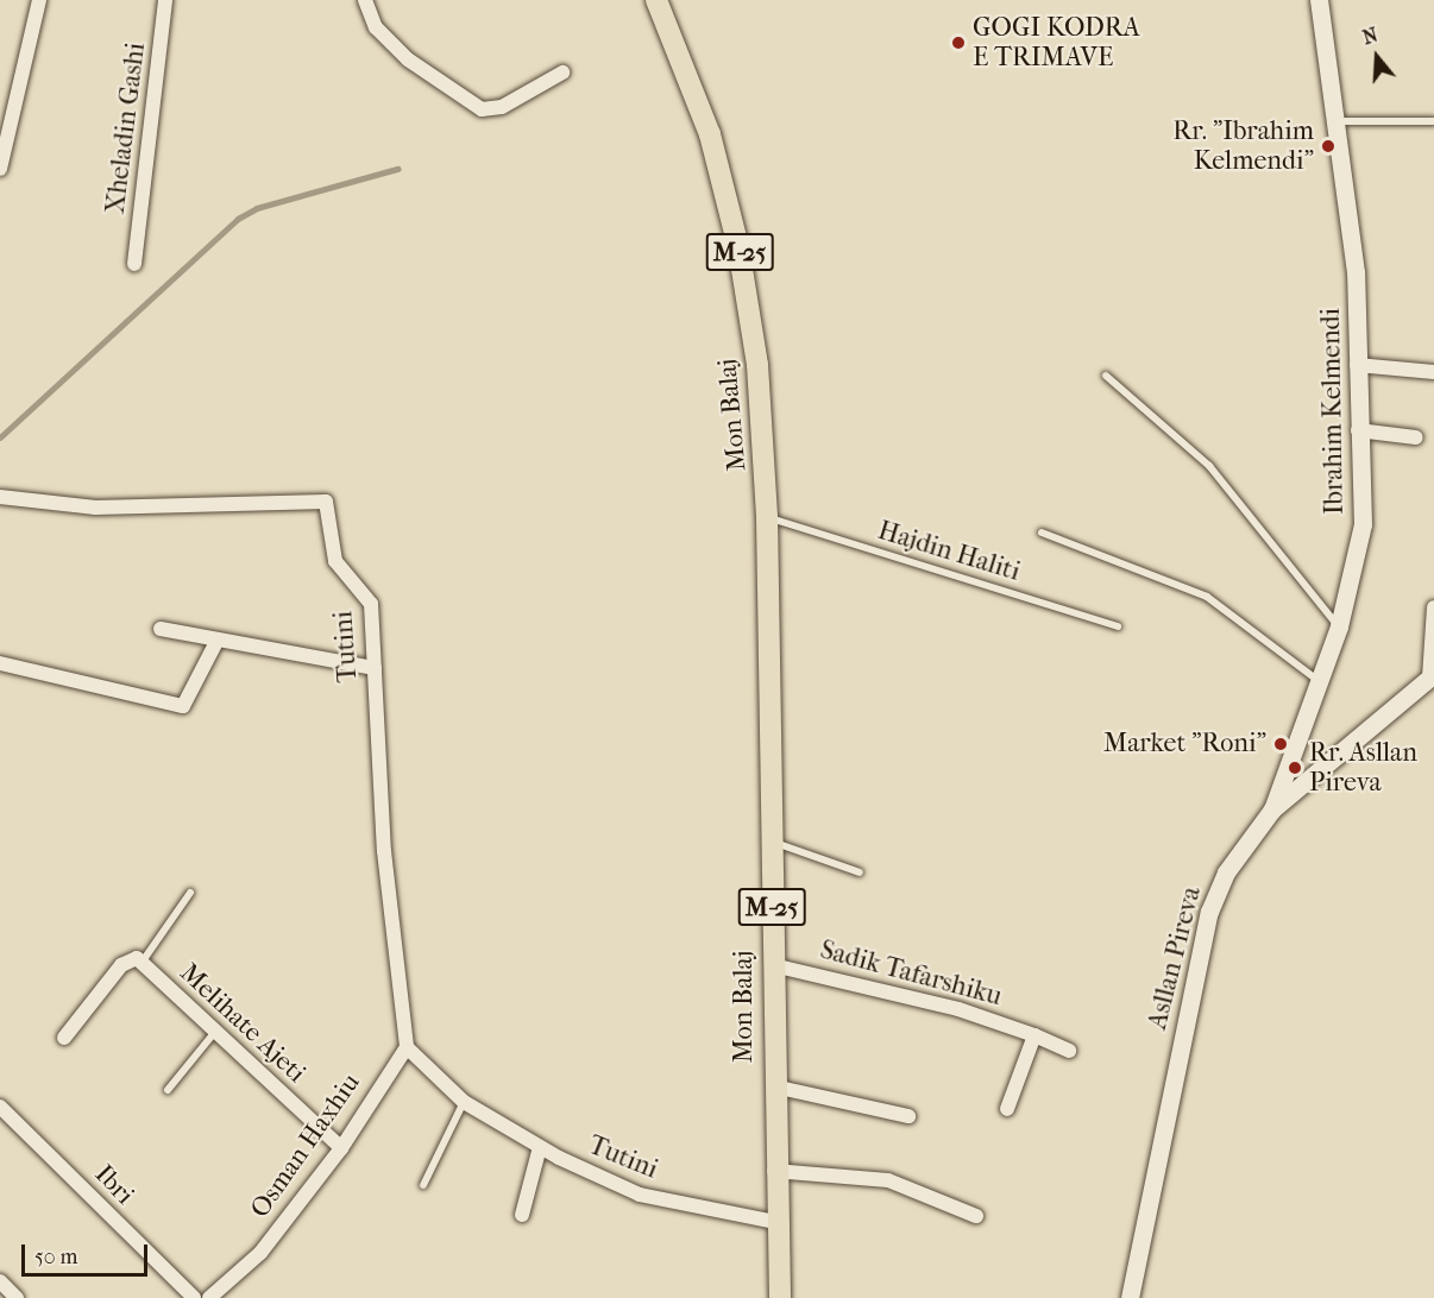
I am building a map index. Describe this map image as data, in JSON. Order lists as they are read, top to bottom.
{
  "streets": {
    "main road": ["M-25", "Mon Balaj"],
    "street": [
      "Xheladin Gashi",
      "Ibrahim Kelmendi",
      "Tutini",
      "Asllan Pireva",
      "Sadik Tafarshiku",
      "Melihate Ajeti",
      "Osman Haxhiu",
      "Ibri"
    ],
    "lane": ["Hajdin Haliti"]
  },
  "crossings": [
    ["Ibrahim Kelmendi", "Asllan Pireva"],
    ["Mon Balaj", "Hajdin Haliti"],
    ["Mon Balaj", "Tutini"],
    ["Mon Balaj", "Sadik Tafarshiku"],
    ["Tutini", "Osman Haxhiu"],
    ["Melihate Ajeti", "Osman Haxhiu"]
  ],
  "places": [
    "GOGI KODRA E TRIMAVE",
    "Rr. \"Ibrahim Kelmendi\"",
    "Market \"Roni\"",
    "Rr. Asllan Pireva"
  ],
  "scale_bar": "50 m",
  "north": "top"
}
